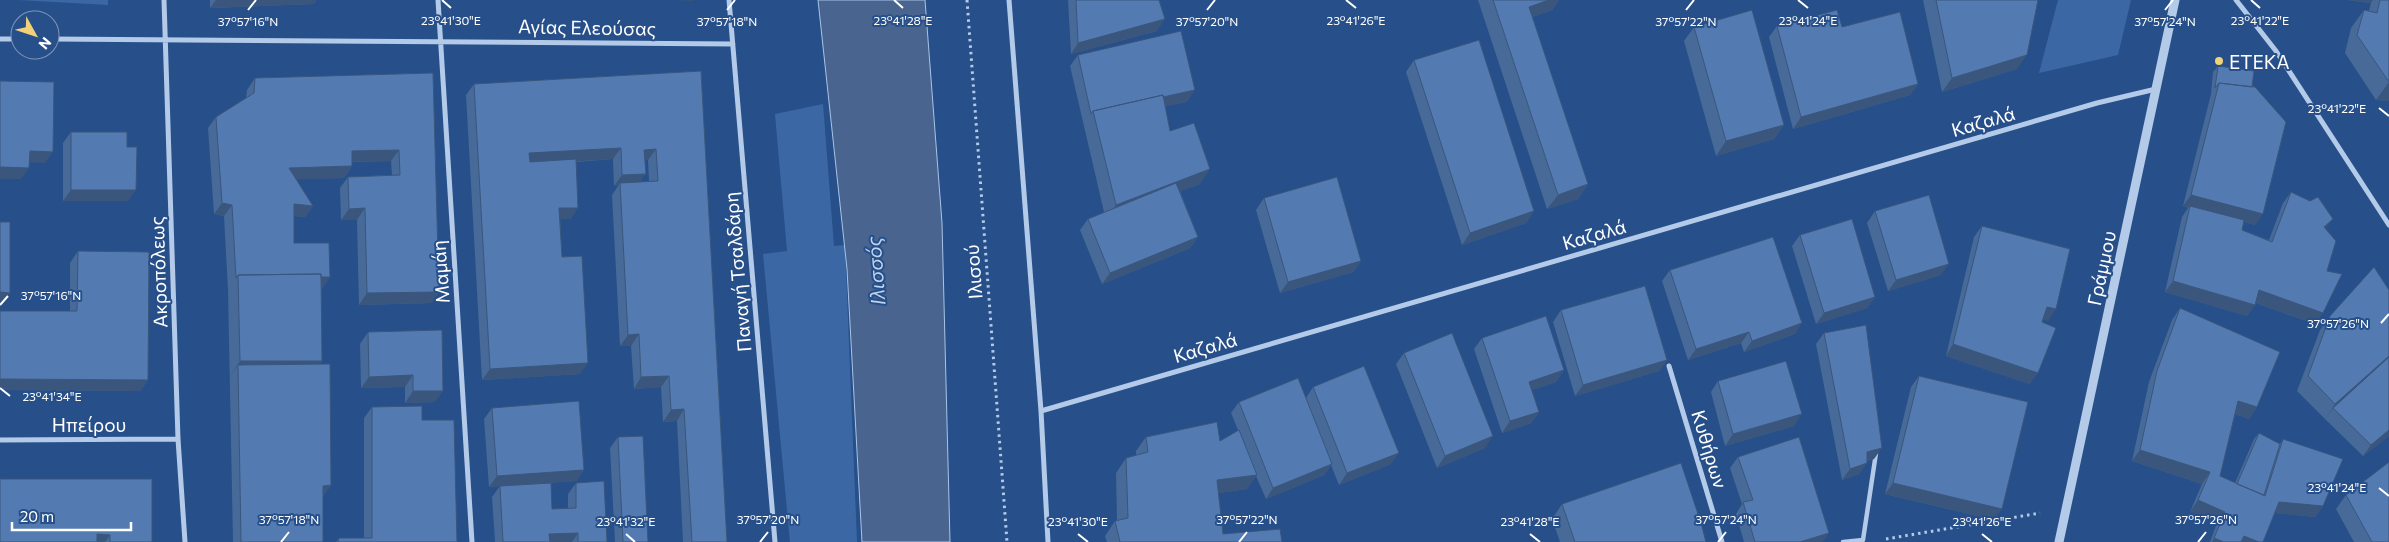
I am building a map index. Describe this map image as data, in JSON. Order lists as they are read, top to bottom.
{
  "streets": {
    "street": [
      "Αγίας Ελεούσας",
      "Καζαλά",
      "Γράμμου",
      "Ακροπόλεως",
      "Μαμάη",
      "Παναγή Τσαλδάρη",
      "Ηπείρου",
      "Κυθήρων"
    ],
    "path": ["Ιλισού"]
  },
  "crossings": [
    ["Αγίας Ελεούσας", "Ακροπόλεως"],
    ["Αγίας Ελεούσας", "Μαμάη"],
    ["Αγίας Ελεούσας", "Παναγή Τσαλδάρη"],
    ["Καζαλά", "Γράμμου"],
    ["Ακροπόλεως", "Ηπείρου"]
  ],
  "water": ["Ιλισσός"],
  "places": ["ΕΤΕΚΑ"],
  "scale_bar": "20 m",
  "north": "bottom right",
  "coordinates": [
    "23°41'30\"E",
    "23°41'28\"E",
    "23°41'26\"E",
    "23°41'24\"E",
    "23°41'22\"E",
    "37°57'16\"N",
    "37°57'18\"N",
    "37°57'20\"N",
    "37°57'22\"N",
    "37°57'24\"N",
    "37°57'26\"N",
    "23°41'34\"E",
    "23°41'32\"E"
  ]
}
